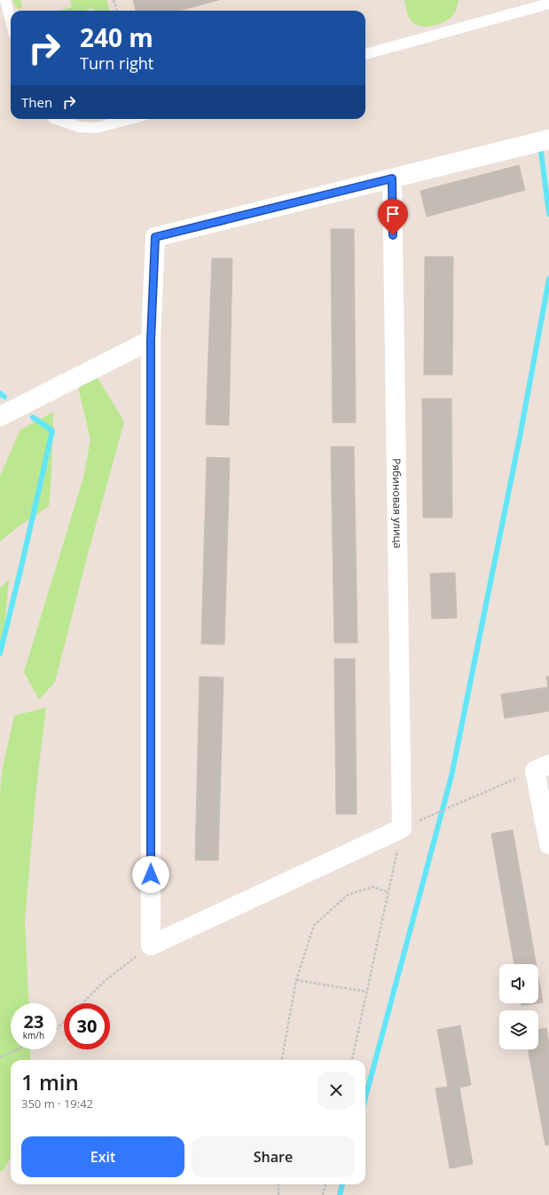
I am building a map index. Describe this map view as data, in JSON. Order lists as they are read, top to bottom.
{
  "streets": {
    "street": ["Рябиновая улица"]
  },
  "page": {
    "turn": ["240 m", "Turn right"],
    "then": "Then",
    "speed": "23 km/h",
    "limit": "30",
    "heading": ["1 min", "350 m · 19:42"],
    "buttons": ["Exit", "Share"]
  }
}
